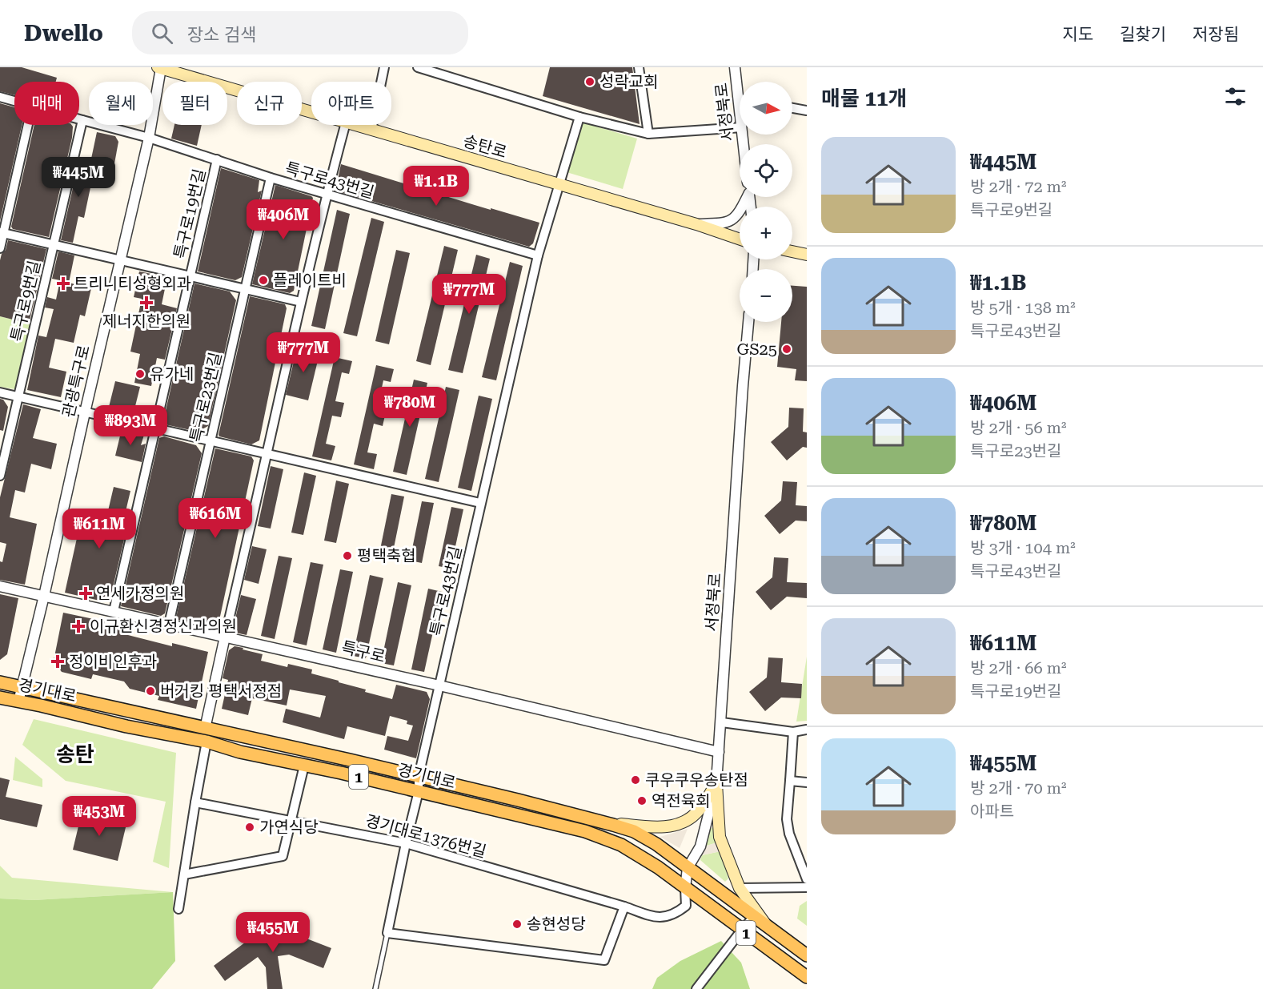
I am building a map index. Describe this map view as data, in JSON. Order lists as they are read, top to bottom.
{
  "streets": {
    "main road": ["송탄로", "경기대로", "1"],
    "street": [
      "서정북로",
      "특구로43번길",
      "특구로19번길",
      "특구로9번길",
      "관광특구로",
      "특구로23번길",
      "특구로",
      "경기대로1376번길"
    ]
  },
  "crossings": [
    ["서정북로", "특구로"],
    ["서정북로", "경기대로"],
    ["서정북로", "경기대로1376번길"],
    ["송탄로", "관광특구로"],
    ["특구로43번길", "특구로19번길"],
    ["특구로43번길", "특구로9번길"],
    ["특구로43번길", "관광특구로"],
    ["특구로43번길", "특구로23번길"],
    ["특구로43번길", "특구로"],
    ["특구로43번길", "경기대로"],
    ["특구로43번길", "경기대로1376번길"],
    ["특구로19번길", "특구로"],
    ["관광특구로", "특구로"],
    ["관광특구로", "경기대로"],
    ["특구로23번길", "특구로"],
    ["경기대로", "경기대로1376번길"]
  ],
  "districts": ["송탄"],
  "places": {
    "other": [
      "성락교회",
      "플레이트비",
      "GS25",
      "유가네",
      "평택축협",
      "버거킹 평택서정점",
      "쿠우쿠우송탄점",
      "역전육회",
      "가연식당",
      "송현성당"
    ],
    "health": [
      "트리니티성형외과",
      "제너지한의원",
      "연세가정의원",
      "이규환신경정신과의원",
      "정이비인후과"
    ]
  },
  "north": "right",
  "page": {
    "header": "Dwello",
    "search": "장소 검색",
    "nav": ["지도", "길찾기", "저장됨"],
    "heading": "매물 11개",
    "map_buttons": ["+", "−"],
    "chip": [
      "매매",
      "월세",
      "필터",
      "신규",
      "아파트"
    ],
    "list": [
      {
        "name": "₩445M",
        "note": "방 2개 · 72 m² · 특구로9번길"
      },
      {
        "name": "₩1.1B",
        "note": "방 5개 · 138 m² · 특구로43번길"
      },
      {
        "name": "₩406M",
        "note": "방 2개 · 56 m² · 특구로23번길"
      },
      {
        "name": "₩780M",
        "note": "방 3개 · 104 m² · 특구로43번길"
      },
      {
        "name": "₩611M",
        "note": "방 2개 · 66 m² · 특구로19번길"
      },
      {
        "name": "₩455M",
        "note": "방 2개 · 70 m² · 아파트"
      }
    ],
    "price": [
      "₩445M",
      "₩1.1B",
      "₩406M",
      "₩777M",
      "₩777M",
      "₩780M",
      "₩893M",
      "₩616M",
      "₩611M",
      "₩453M",
      "₩455M"
    ]
  }
}
